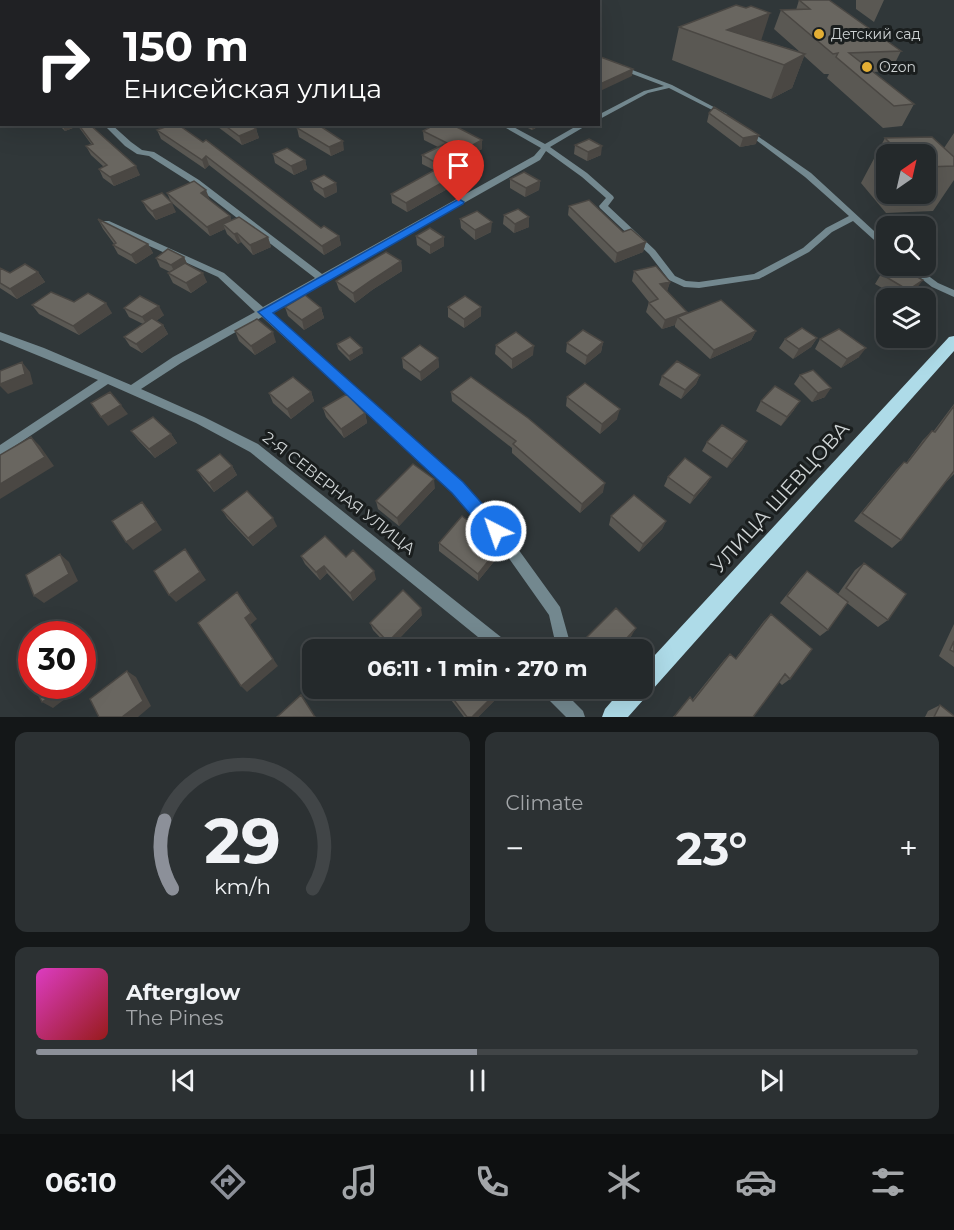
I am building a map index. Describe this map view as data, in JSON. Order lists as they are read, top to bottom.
{
  "streets": {
    "main road": ["УЛИЦА ШЕВЦОВА"],
    "street": ["2-Я СЕВЕРНАЯ УЛИЦА"]
  },
  "places": ["Детский сад", "Ozon"],
  "north": "top right",
  "page": {
    "turn": ["150 m", "Енисейская улица"],
    "limit": "30",
    "trip": "06:11 · 1 min · 270 m",
    "tile": "Climate",
    "heat": ["−", "23°", "+"],
    "song": ["Afterglow", "The Pines"],
    "tabs": "06:10",
    "gauge": ["29", "km/h"]
  }
}
